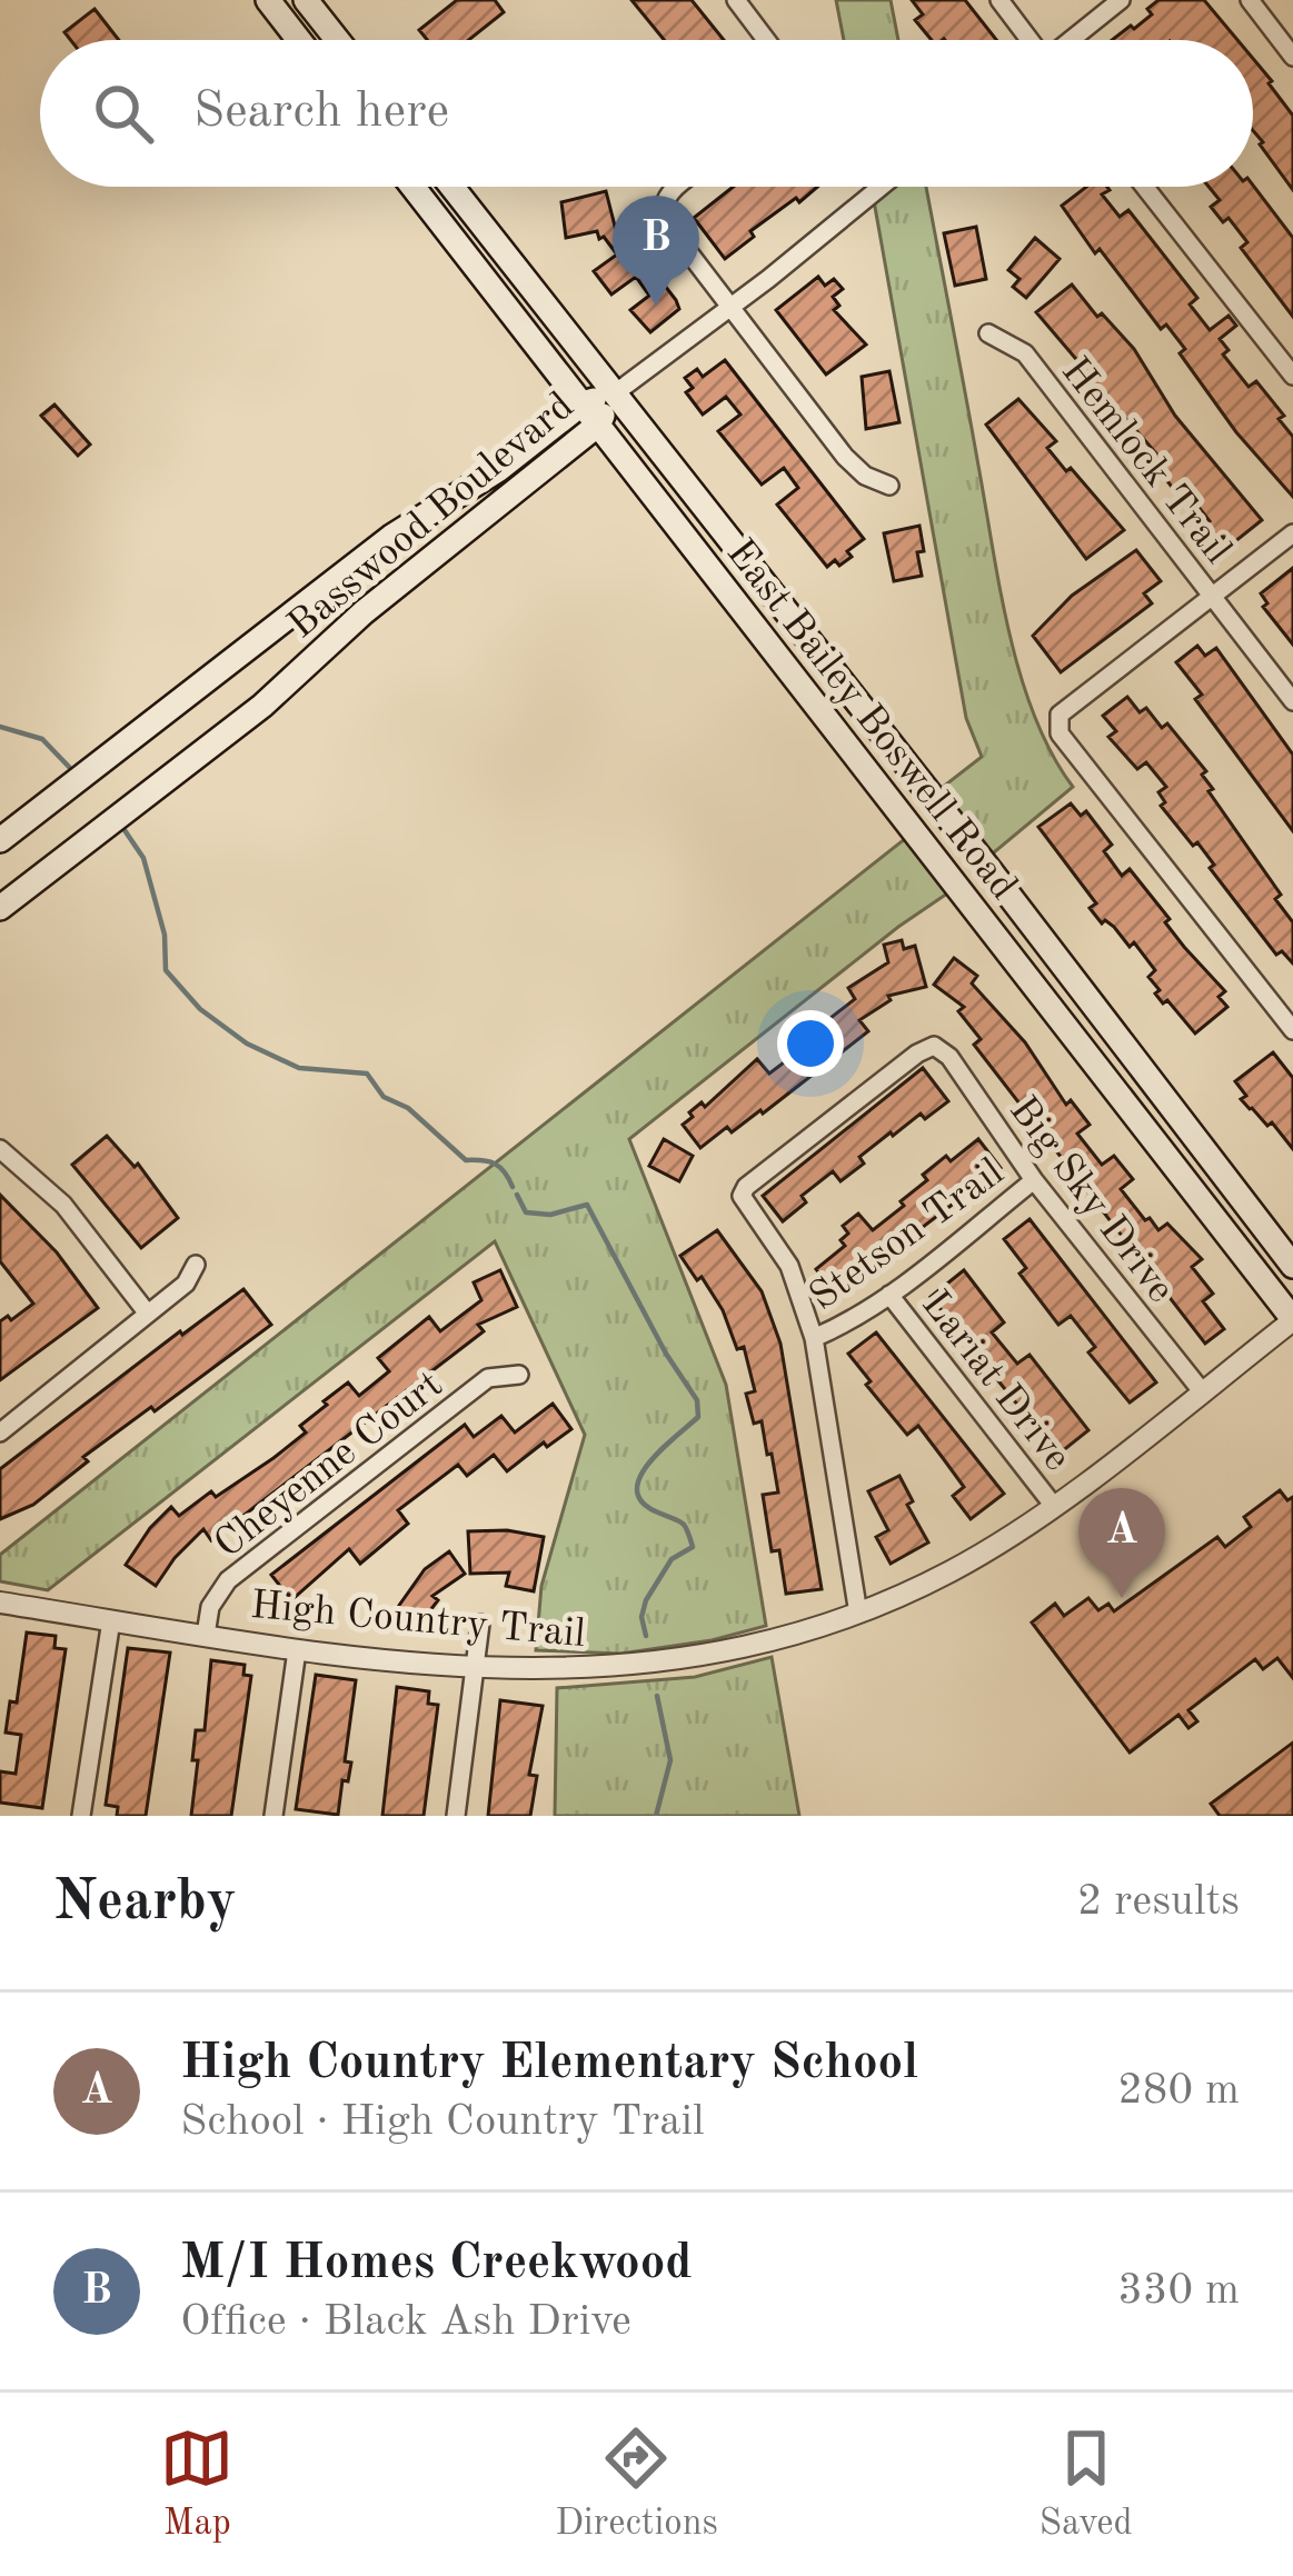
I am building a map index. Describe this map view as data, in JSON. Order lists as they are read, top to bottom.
{
  "streets": {
    "main road": ["Basswood Boulevard", "East Bailey Boswell Road"],
    "street": [
      "Hemlock Trail",
      "Big Sky Drive",
      "Stetson Trail",
      "Lariat Drive",
      "Cheyenne Court",
      "High Country Trail"
    ]
  },
  "crossings": [
    ["Basswood Boulevard", "East Bailey Boswell Road"],
    ["East Bailey Boswell Road", "High Country Trail"],
    ["Big Sky Drive", "Stetson Trail"],
    ["Big Sky Drive", "High Country Trail"],
    ["Stetson Trail", "Lariat Drive"],
    ["Lariat Drive", "High Country Trail"],
    ["Cheyenne Court", "High Country Trail"]
  ],
  "page": {
    "search": "Search here",
    "pins": ["B", "A"],
    "heading": ["Nearby", "2 results"],
    "list": [
      {
        "mark": "A",
        "name": "High Country Elementary School",
        "note": "School · High Country Trail",
        "value": "280 m"
      },
      {
        "mark": "B",
        "name": "M/I Homes Creekwood",
        "note": "Office · Black Ash Drive",
        "value": "330 m"
      }
    ],
    "nav": ["Map", "Directions", "Saved"]
  }
}
